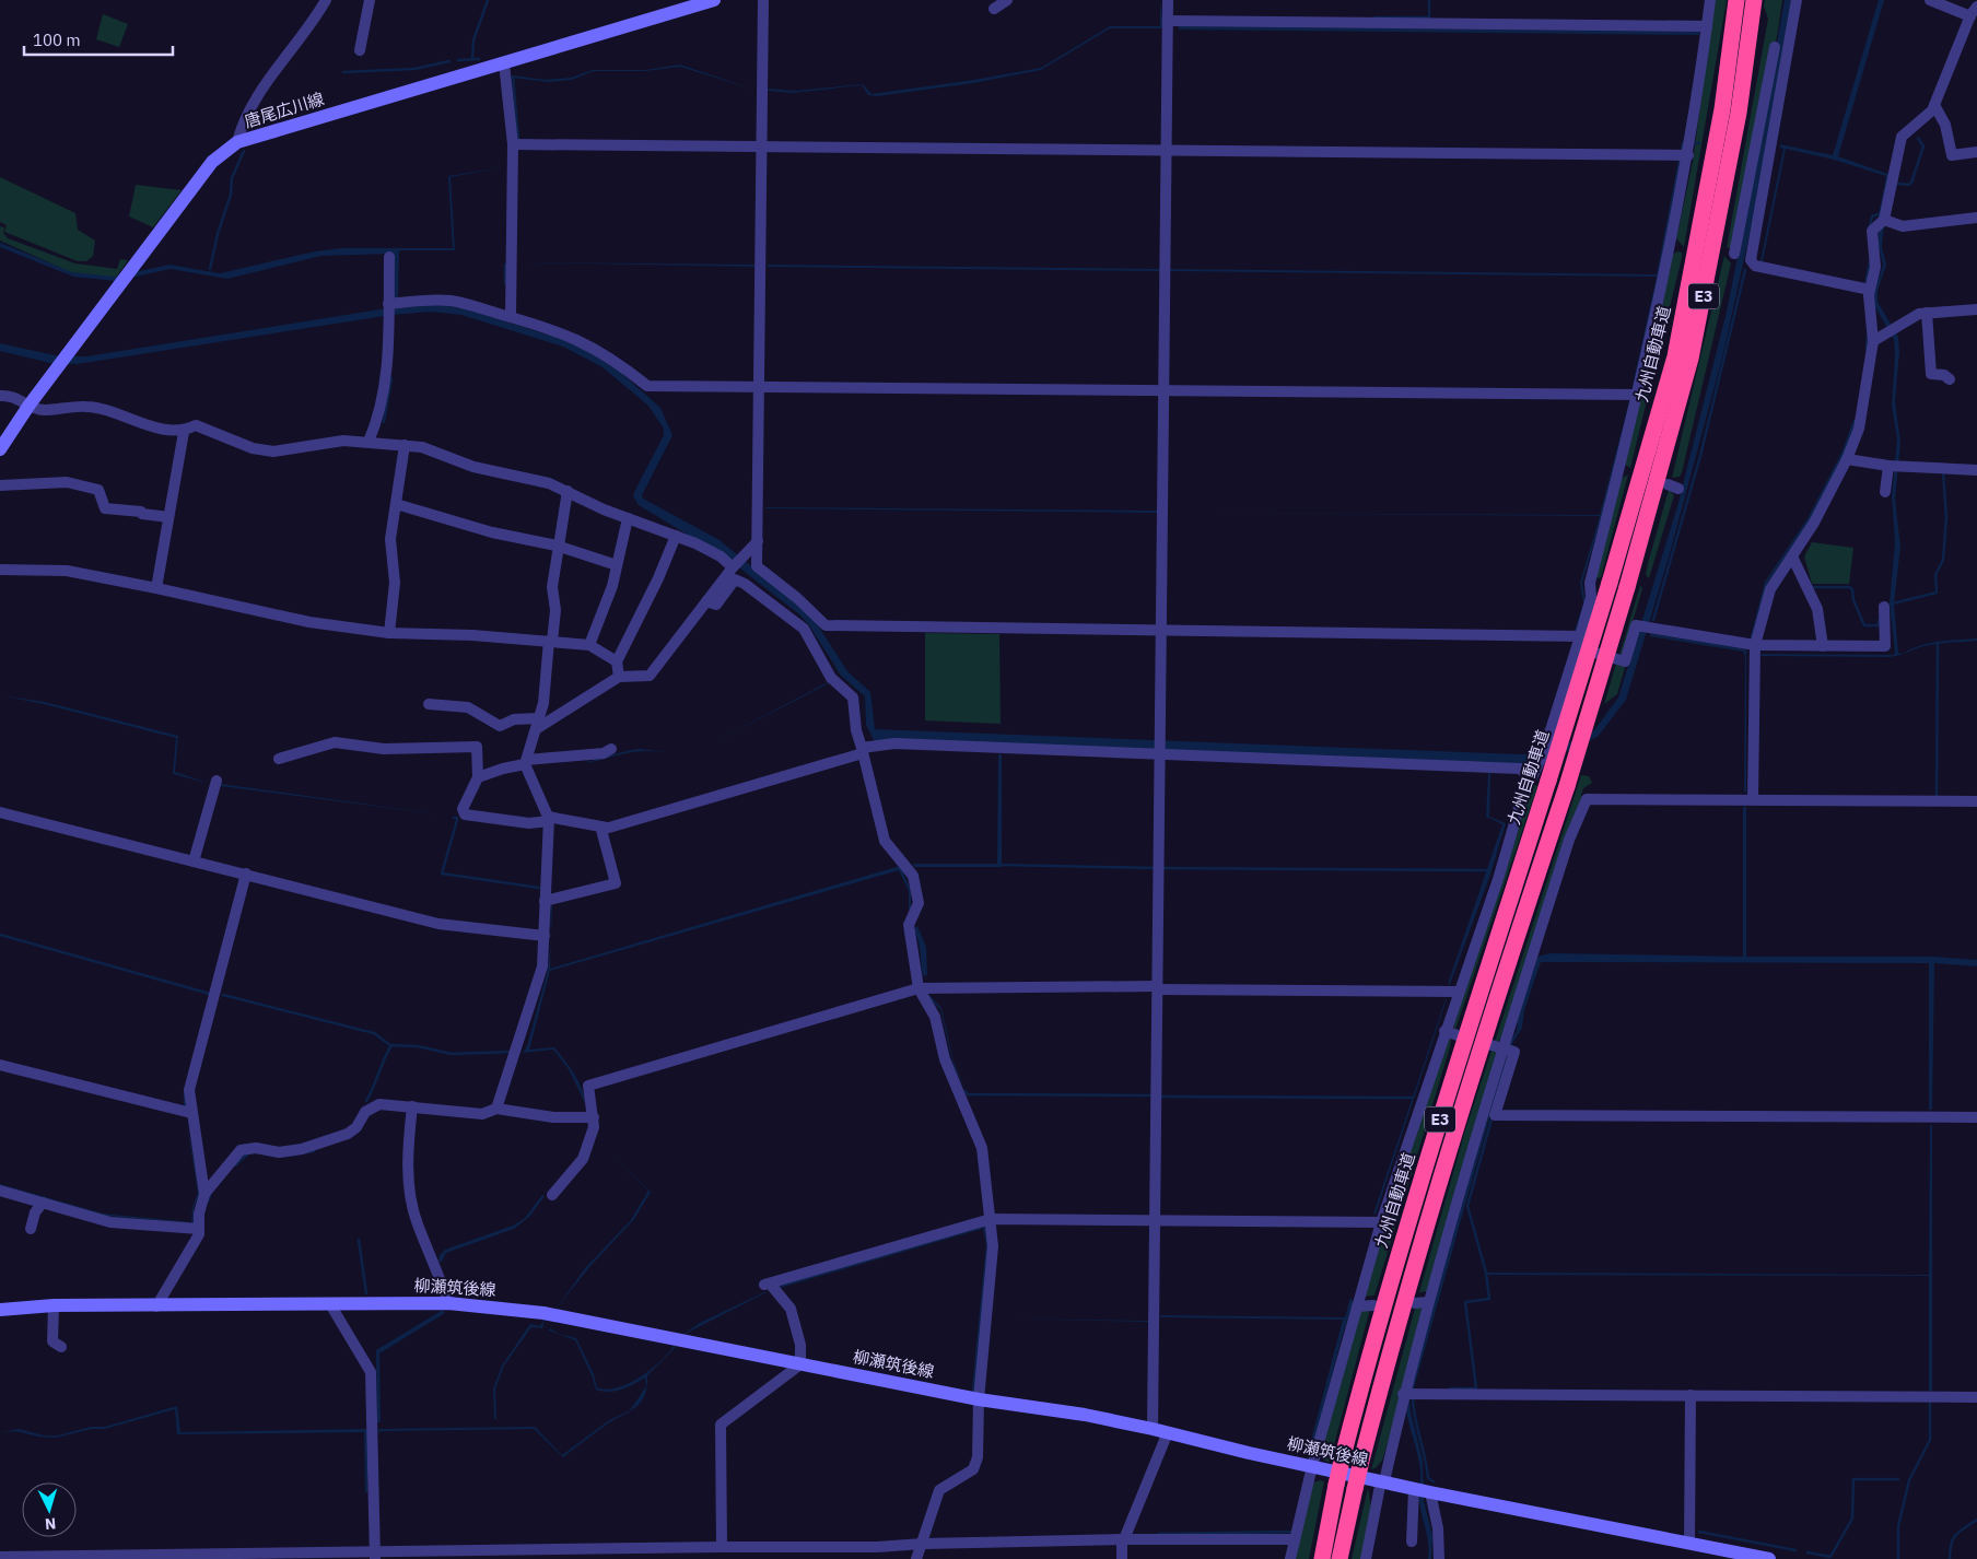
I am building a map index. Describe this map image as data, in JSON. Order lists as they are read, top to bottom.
{
  "streets": {
    "highway": ["E3", "九州自動車道"],
    "main road": ["唐尾広川線", "柳瀬筑後線"]
  },
  "scale_bar": "100 m",
  "north": "bottom"
}
